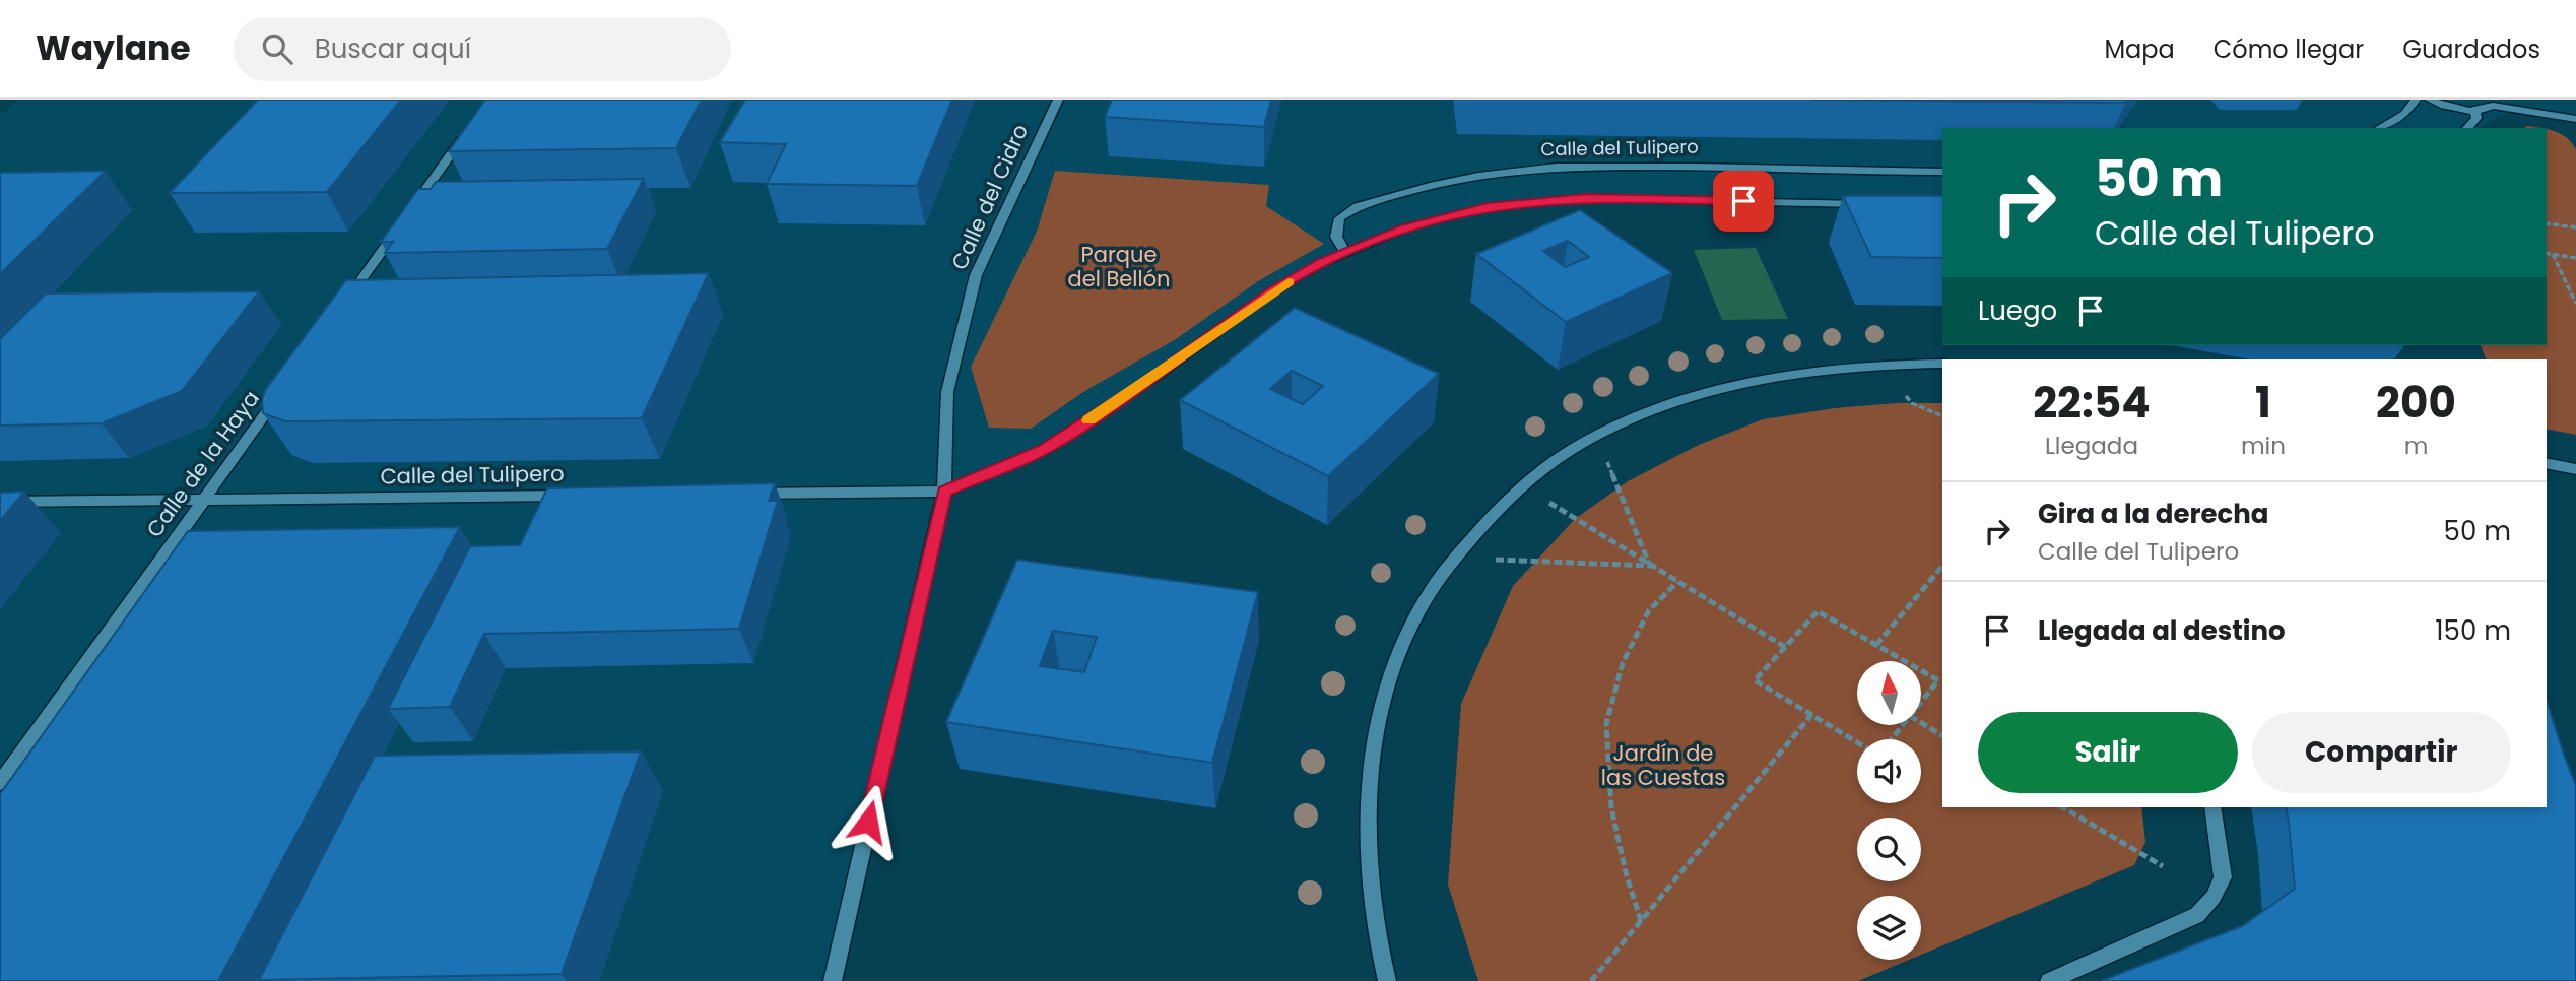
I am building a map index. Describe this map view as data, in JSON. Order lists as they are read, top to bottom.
{
  "streets": {
    "street": ["Calle del Tulipero", "Calle del Cidro", "Calle de la Haya"]
  },
  "crossings": [
    ["Calle del Tulipero", "Calle de la Haya"]
  ],
  "parks": ["Parque del Bellón", "Jardín de las Cuestas"],
  "north": "top",
  "page": {
    "header": "Waylane",
    "search": "Buscar aquí",
    "nav": ["Mapa", "Cómo llegar", "Guardados"],
    "turn": ["50 m", "Calle del Tulipero"],
    "then": "Luego",
    "eta": [
      "22:54",
      "Llegada",
      "1",
      "min",
      "200",
      "m"
    ],
    "list": [
      {
        "name": "Gira a la derecha",
        "note": "Calle del Tulipero",
        "value": "50 m"
      },
      {
        "name": "Llegada al destino",
        "value": "150 m"
      }
    ],
    "buttons": ["Salir", "Compartir"]
  }
}
